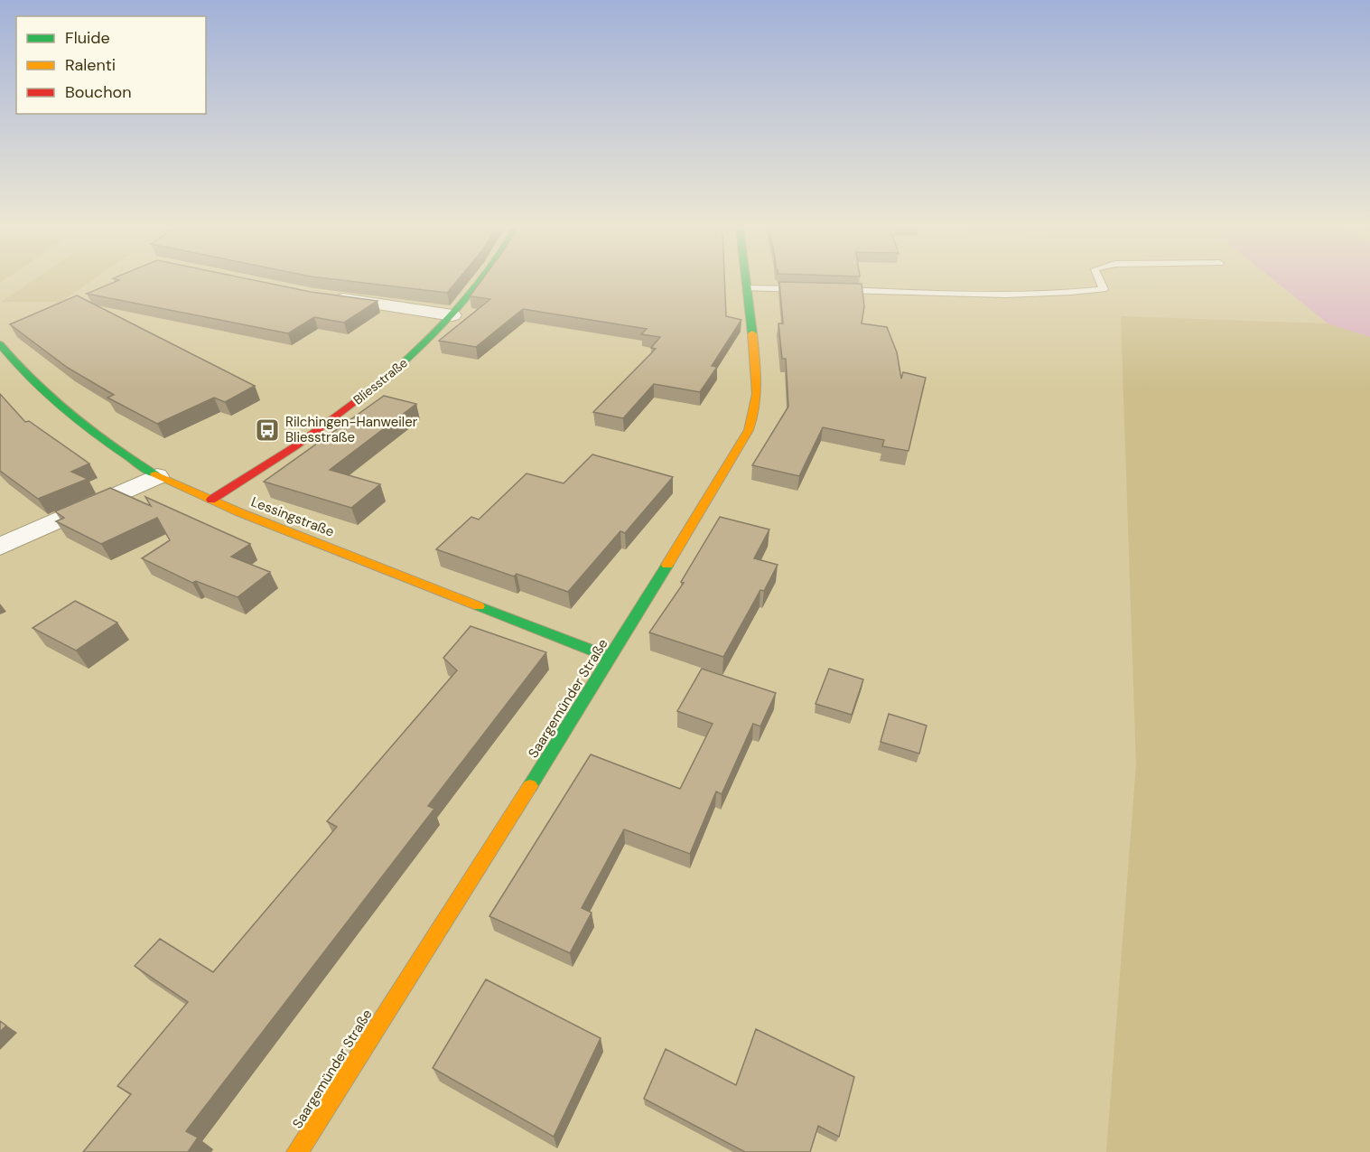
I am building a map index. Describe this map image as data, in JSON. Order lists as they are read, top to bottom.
{
  "streets": {
    "street": ["Bliesstraße", "Lessingstraße", "Saargemünder Straße"]
  },
  "crossings": [
    ["Bliesstraße", "Lessingstraße"],
    ["Lessingstraße", "Saargemünder Straße"]
  ],
  "places": {
    "bus stop": ["Rilchingen-Hanweiler Bliesstraße"]
  },
  "legend": ["Fluide", "Ralenti", "Bouchon"]
}
